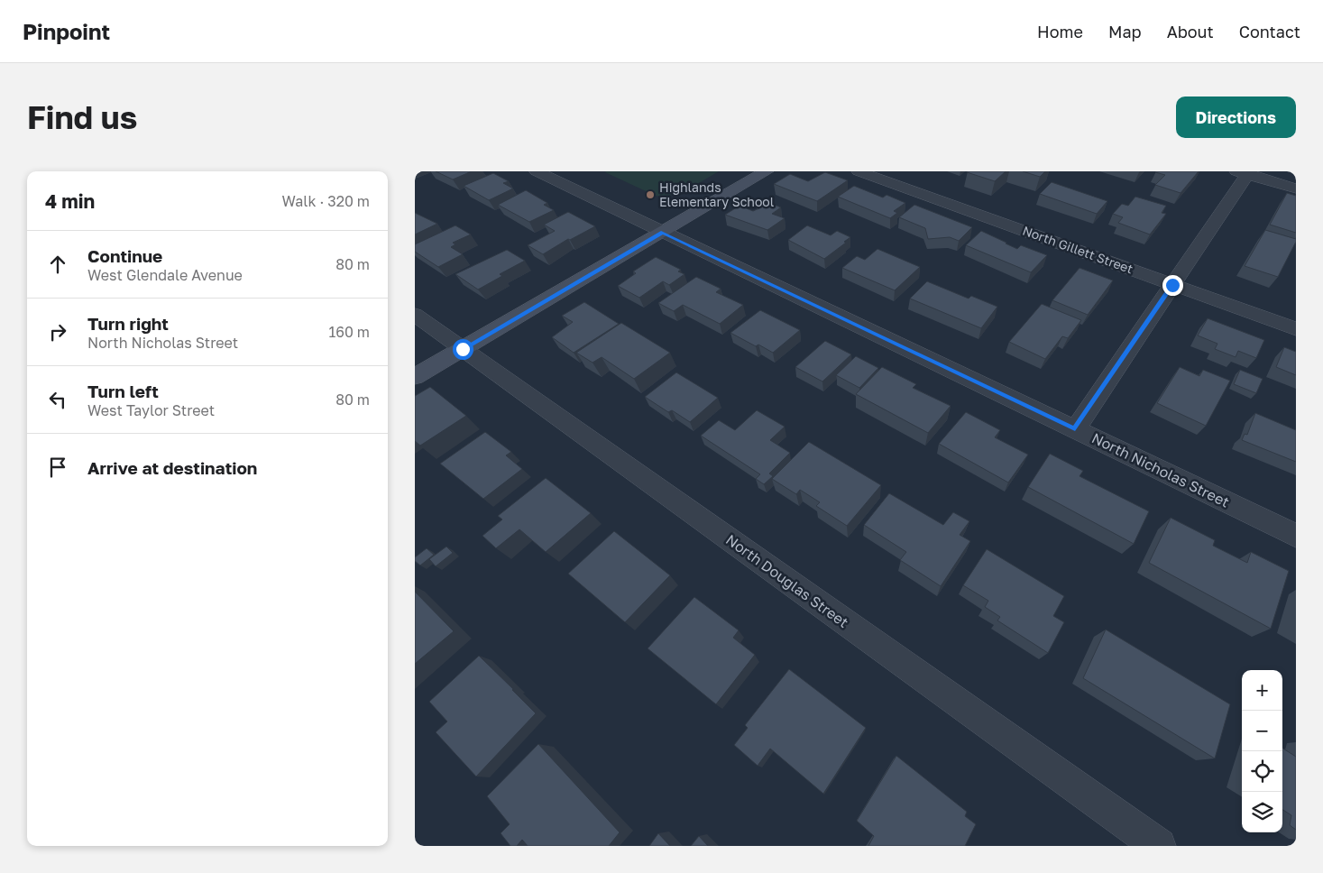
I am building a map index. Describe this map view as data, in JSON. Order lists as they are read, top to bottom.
{
  "streets": {
    "street": ["North Gillett Street", "North Nicholas Street", "North Douglas Street"]
  },
  "places": ["Highlands Elementary School"],
  "page": {
    "header": "Pinpoint",
    "nav": [
      "Home",
      "Map",
      "About",
      "Contact"
    ],
    "buttons": "Directions",
    "title": "Find us",
    "heading": ["4 min", "Walk · 320 m"],
    "list": [
      ["Continue", "West Glendale Avenue", "80 m"],
      ["Turn right", "North Nicholas Street", "160 m"],
      ["Turn left", "West Taylor Street", "80 m"],
      "Arrive at destination"
    ],
    "map_buttons": ["+", "−"]
  }
}
